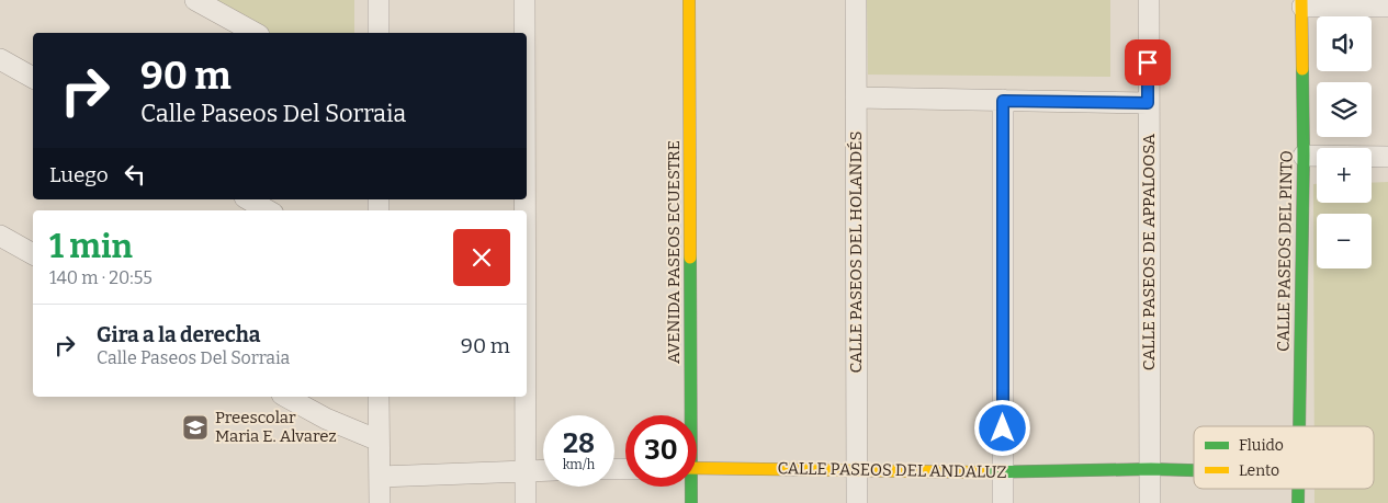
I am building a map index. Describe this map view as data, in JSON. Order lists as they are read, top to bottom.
{
  "streets": {
    "street": [
      "CALLE PASEOS DEL PINTO",
      "AVENIDA PASEOS ECUESTRE",
      "CALLE PASEOS DEL HOLANDÉS",
      "CALLE PASEOS DE APPALOOSA",
      "CALLE PASEOS DEL ANDALUZ"
    ]
  },
  "crossings": [
    ["CALLE PASEOS DEL HOLANDÉS", "CALLE PASEOS DEL ANDALUZ"],
    ["CALLE PASEOS DE APPALOOSA", "CALLE PASEOS DEL ANDALUZ"]
  ],
  "places": {
    "school or university": ["Preescolar Maria E. Alvarez"]
  },
  "legend": ["Fluido", "Lento"],
  "page": {
    "map_buttons": ["+", "−"],
    "turn": ["90 m", "Calle Paseos Del Sorraia"],
    "then": "Luego",
    "heading": ["1 min", "140 m · 20:55"],
    "list": [
      {
        "name": "Gira a la derecha",
        "note": "Calle Paseos Del Sorraia",
        "value": "90 m"
      }
    ],
    "speed": "28 km/h",
    "limit": "30"
  }
}
